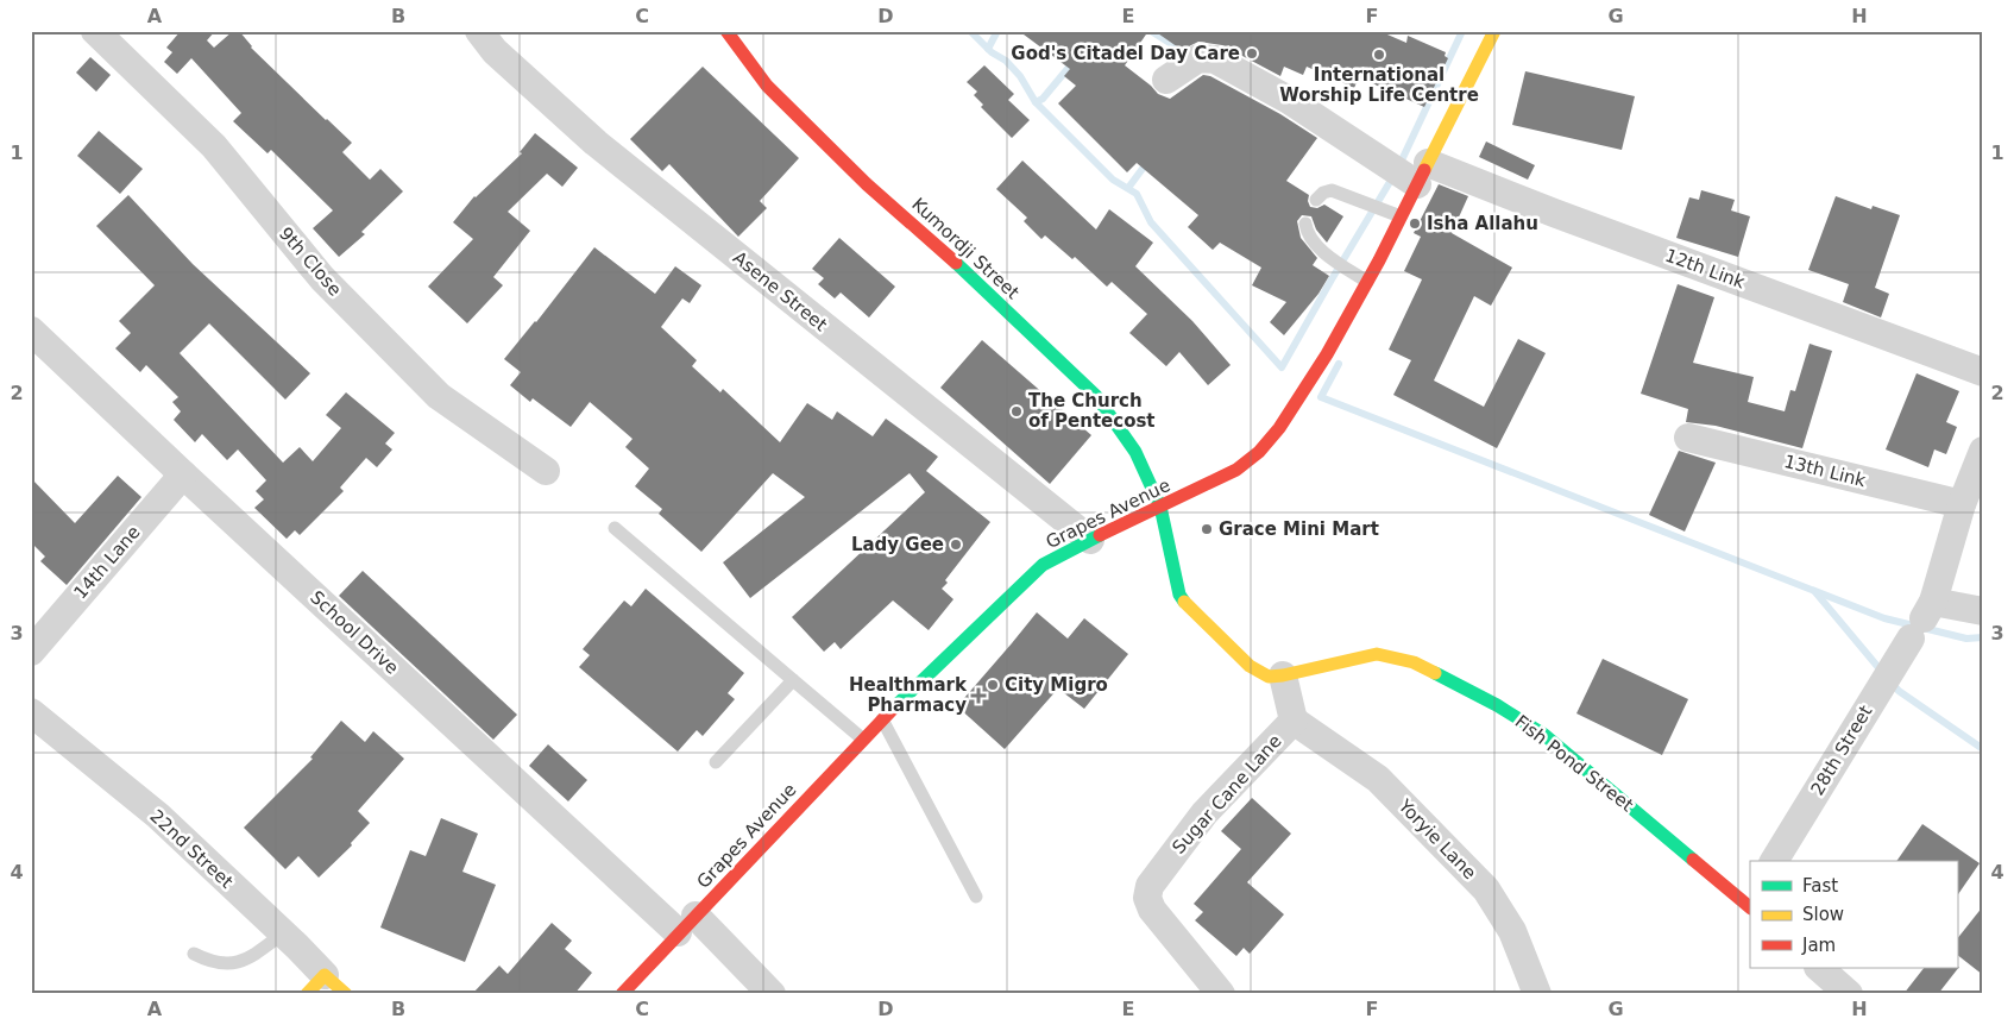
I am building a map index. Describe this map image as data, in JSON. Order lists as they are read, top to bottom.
{
  "streets": {
    "street": [
      "Kumordji Street",
      "9th Close",
      "12th Link",
      "Asene Street",
      "13th Link",
      "Grapes Avenue",
      "14th Lane",
      "School Drive",
      "28th Street",
      "Fish Pond Street",
      "Sugar Cane Lane",
      "Yoryie Lane",
      "22nd Street"
    ]
  },
  "crossings": [
    ["Kumordji Street", "Grapes Avenue"],
    ["Kumordji Street", "Fish Pond Street"],
    ["12th Link", "Grapes Avenue"],
    ["Asene Street", "Grapes Avenue"],
    ["13th Link", "28th Street"],
    ["Grapes Avenue", "School Drive"],
    ["Grapes Avenue", "Fish Pond Street"],
    ["14th Lane", "School Drive"],
    ["Fish Pond Street", "Sugar Cane Lane"],
    ["Sugar Cane Lane", "Yoryie Lane"]
  ],
  "places": {
    "other": [
      "God's Citadel Day Care",
      "International Worship Life Centre",
      "Isha Allahu",
      "The Church of Pentecost",
      "Grace Mini Mart",
      "Lady Gee",
      "City Migro"
    ],
    "health": ["Healthmark Pharmacy"]
  },
  "legend": ["Fast", "Slow", "Jam"],
  "grid": {
    "columns": [
      "A",
      "B",
      "C",
      "D",
      "E",
      "F",
      "G",
      "H"
    ],
    "rows": [
      "1",
      "2",
      "3",
      "4"
    ]
  }
}
